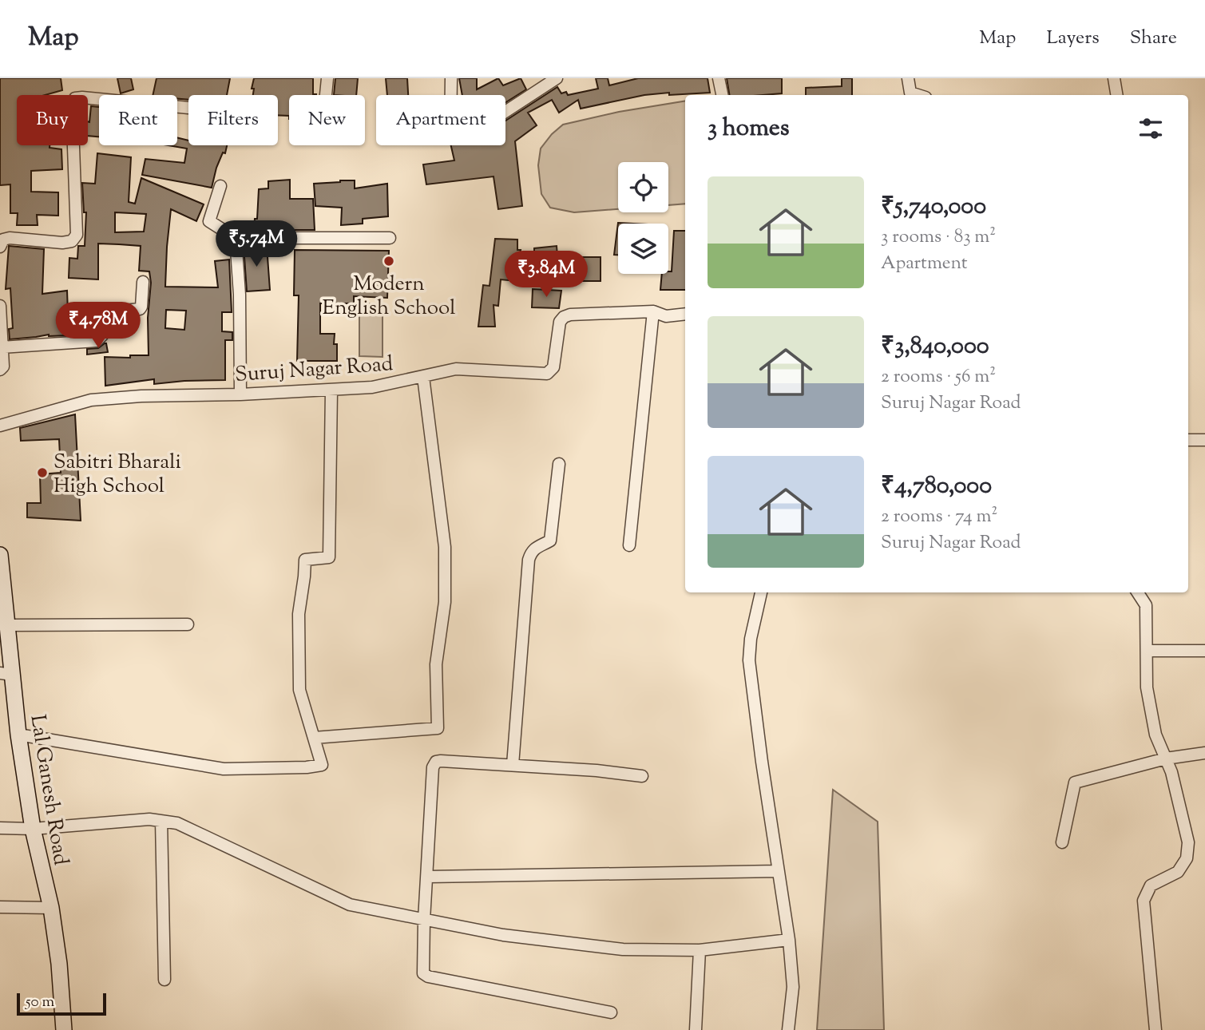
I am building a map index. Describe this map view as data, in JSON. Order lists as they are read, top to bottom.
{
  "streets": {
    "main road": ["Lal Ganesh Road"],
    "street": ["Suruj Nagar Road"]
  },
  "places": ["Modern English School", "Sabitri Bharali High School"],
  "scale_bar": "50 m",
  "page": {
    "header": "Map",
    "nav": ["Map", "Layers", "Share"],
    "chip": [
      "Buy",
      "Rent",
      "Filters",
      "New",
      "Apartment"
    ],
    "heading": "3 homes",
    "list": [
      {
        "name": "₹5,740,000",
        "note": "3 rooms · 83 m² · Apartment"
      },
      {
        "name": "₹3,840,000",
        "note": "2 rooms · 56 m² · Suruj Nagar Road"
      },
      {
        "name": "₹4,780,000",
        "note": "2 rooms · 74 m² · Suruj Nagar Road"
      }
    ],
    "price": ["₹5.74M", "₹3.84M", "₹4.78M"],
    "scale": "50 m"
  }
}
